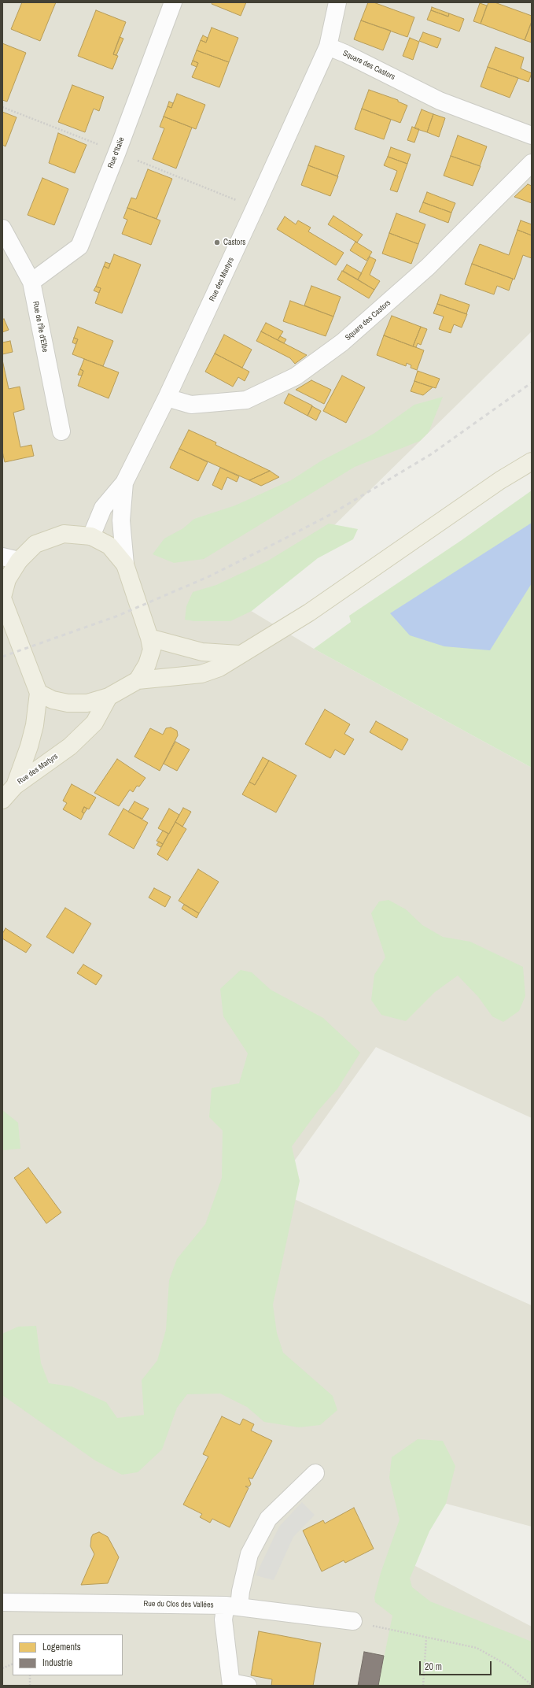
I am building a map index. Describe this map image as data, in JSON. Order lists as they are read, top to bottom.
{
  "streets": {
    "main road": ["Rue des Martyrs"],
    "street": [
      "Square des Castors",
      "Rue d'Italie",
      "Rue de l'Île d'Elbe",
      "Rue du Clos des Vallées"
    ]
  },
  "crossings": [
    ["Square des Castors", "Rue des Martyrs"],
    ["Rue d'Italie", "Rue de l'Île d'Elbe"]
  ],
  "places": ["Castors"],
  "legend": ["Logements", "Industrie"],
  "scale_bar": "20 m"
}
